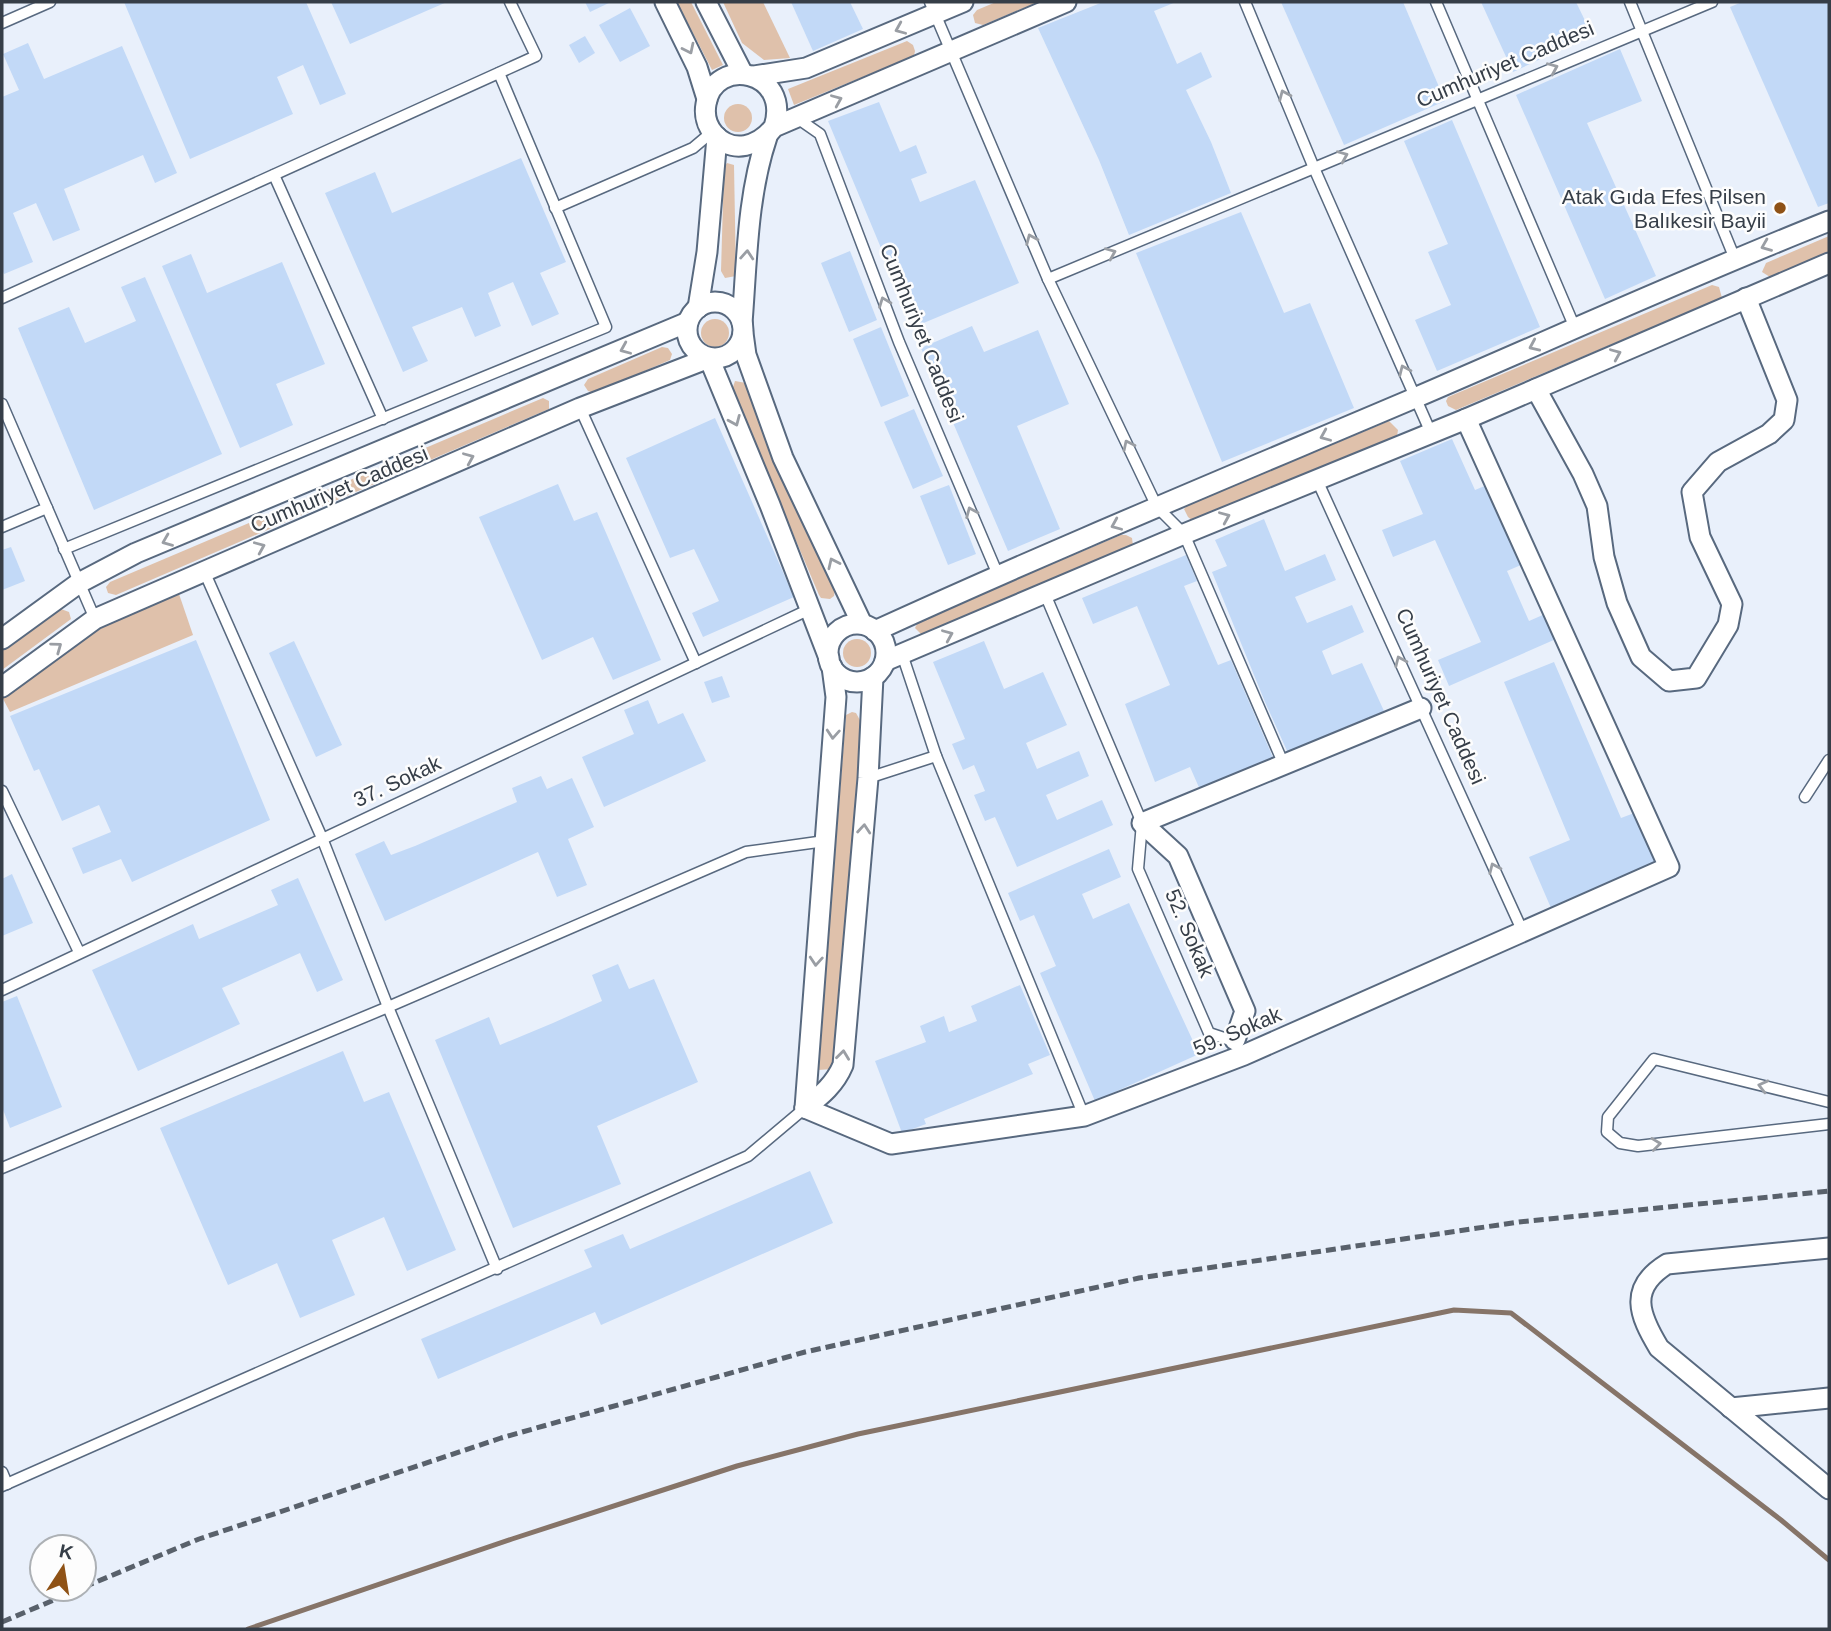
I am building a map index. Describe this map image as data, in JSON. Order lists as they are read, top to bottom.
{
  "streets": {
    "street": ["Cumhuriyet Caddesi", "52. Sokak", "59. Sokak"],
    "lane": ["37. Sokak"]
  },
  "crossings": [
    ["Cumhuriyet Caddesi", "59. Sokak"],
    ["52. Sokak", "59. Sokak"]
  ],
  "places": ["Atak Gıda Efes Pilsen Balıkesir Bayii"],
  "north": "top"
}
